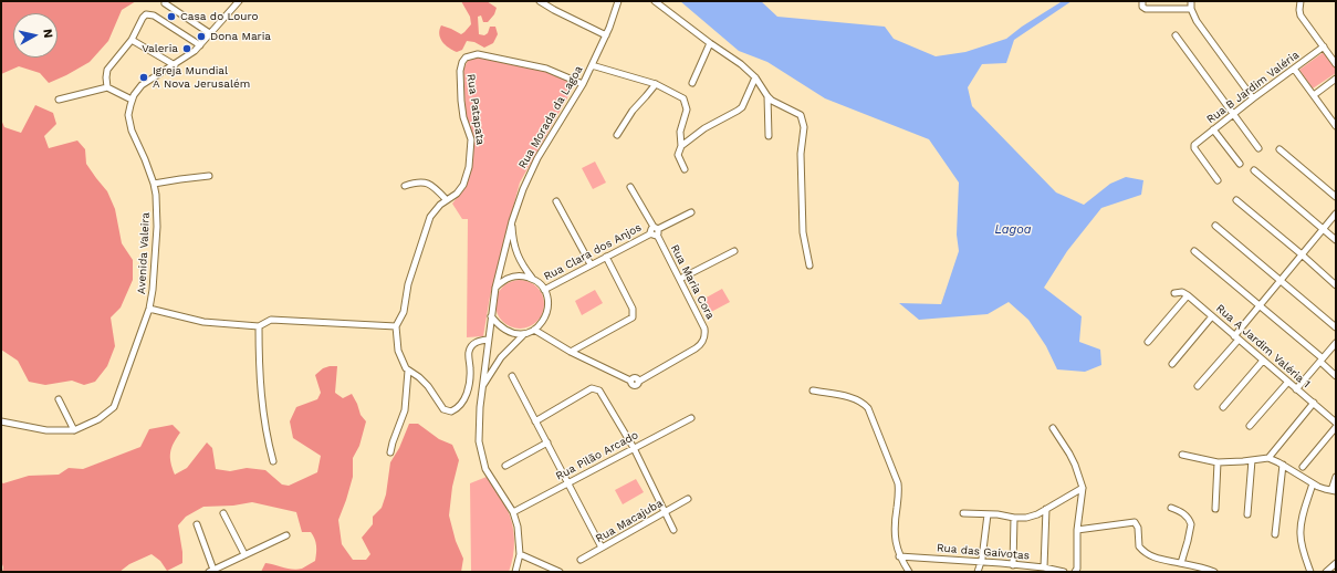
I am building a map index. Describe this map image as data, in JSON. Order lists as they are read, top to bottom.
{
  "streets": {
    "street": [
      "Rua B Jardim Valéria",
      "Rua Patapata",
      "Rua Morada da Lagoa",
      "Rua Clara dos Anjos",
      "Avenida Valeira",
      "Rua Maria Cora",
      "Rua A Jardim Valéria 1",
      "Rua Pilão Arcado",
      "Rua Macajuba",
      "Rua das Gaivotas"
    ]
  },
  "crossings": [
    ["Rua Patapata", "Rua Morada da Lagoa"],
    ["Rua Morada da Lagoa", "Rua Clara dos Anjos"],
    ["Rua Morada da Lagoa", "Rua Pilão Arcado"],
    ["Rua Clara dos Anjos", "Rua Maria Cora"]
  ],
  "water": ["Lagoa"],
  "places": [
    "Casa do Louro",
    "Dona Maria",
    "Valeria",
    "Igreja Mundial A Nova Jerusalém"
  ],
  "north": "right"
}
